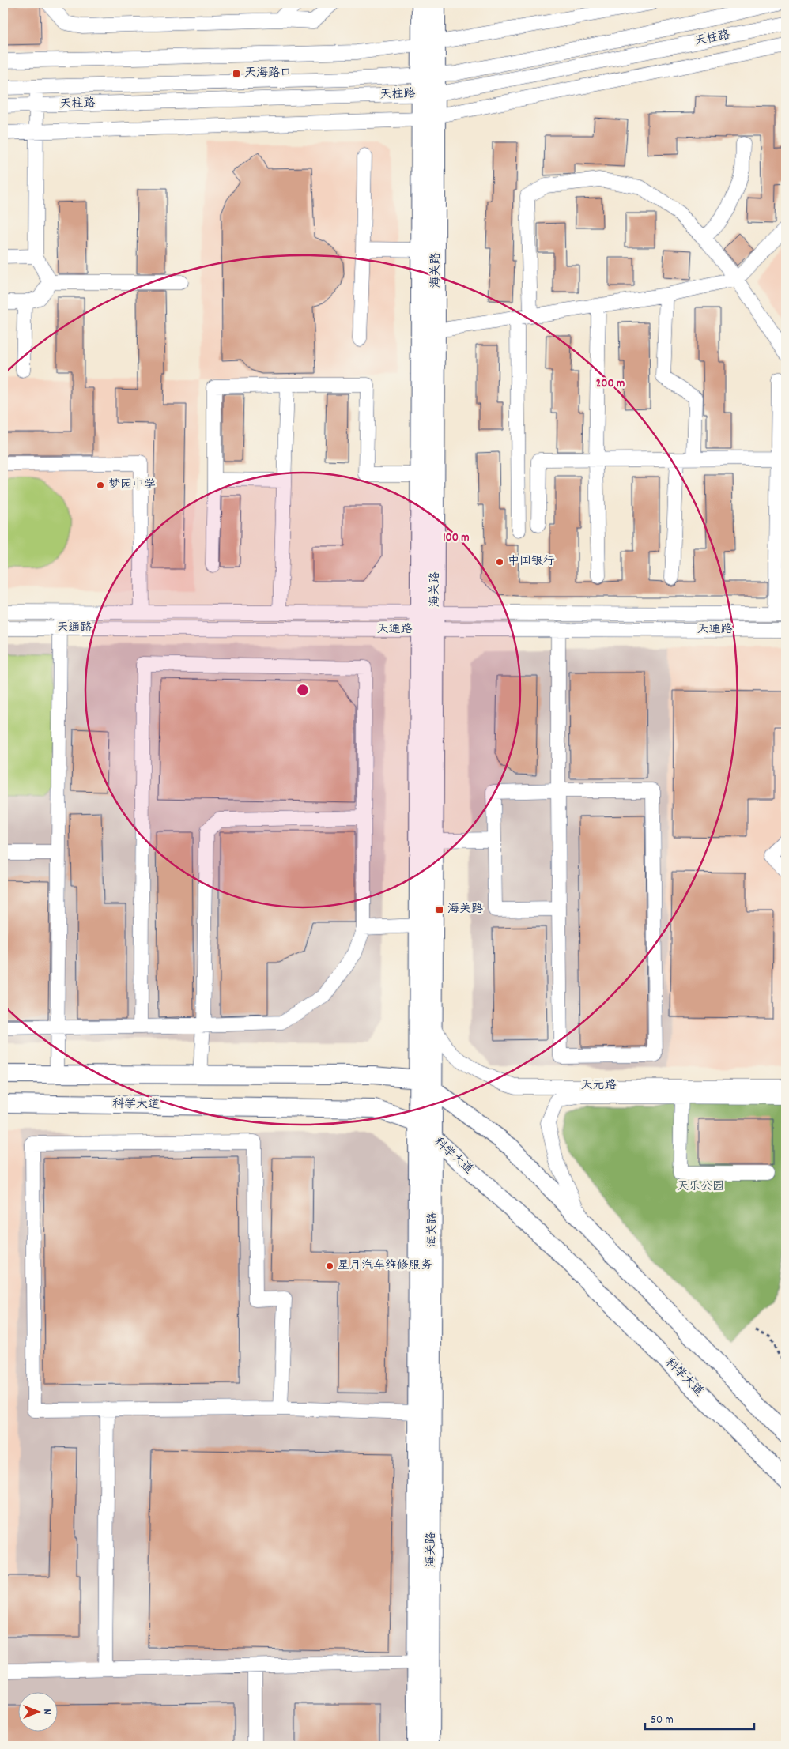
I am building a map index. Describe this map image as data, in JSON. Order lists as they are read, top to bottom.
{
  "streets": {
    "main road": ["海关路", "科学大道"],
    "street": ["天柱路", "天通路", "天元路"]
  },
  "crossings": [
    ["天柱路", "海关路"],
    ["海关路", "天通路"],
    ["海关路", "天元路"],
    ["海关路", "科学大道"]
  ],
  "parks": ["天乐公园"],
  "places": {
    "transit": ["天海路口", "海关路"],
    "other": ["梦园中学", "中国银行", "星月汽车维修服务"]
  },
  "scale_bar": "50 m",
  "north": "right",
  "rings": ["200 m", "100 m"]
}
